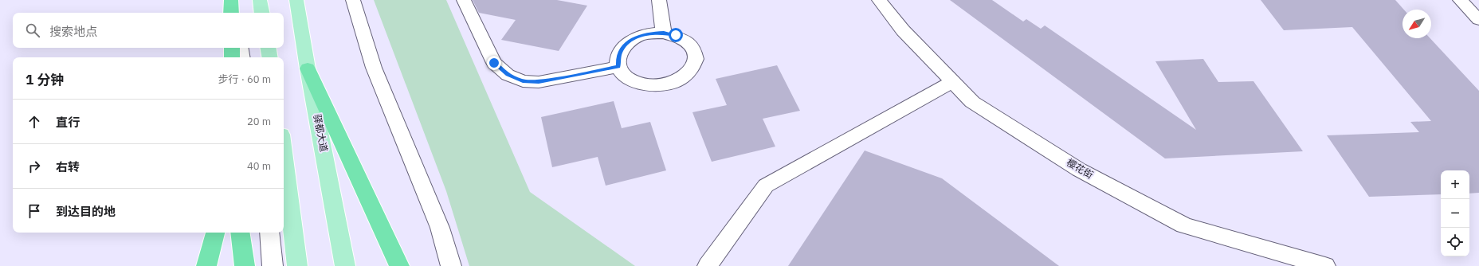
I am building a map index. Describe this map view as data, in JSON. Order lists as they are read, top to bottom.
{
  "streets": {
    "main road": ["驿都大道"],
    "street": ["樱花街"]
  },
  "north": "bottom left",
  "page": {
    "search": "搜索地点",
    "heading": ["1 分钟", "步行 · 60 m"],
    "list": [
      ["直行", "20 m"],
      ["右转", "40 m"],
      "到达目的地"
    ],
    "map_buttons": ["+", "−"]
  }
}
